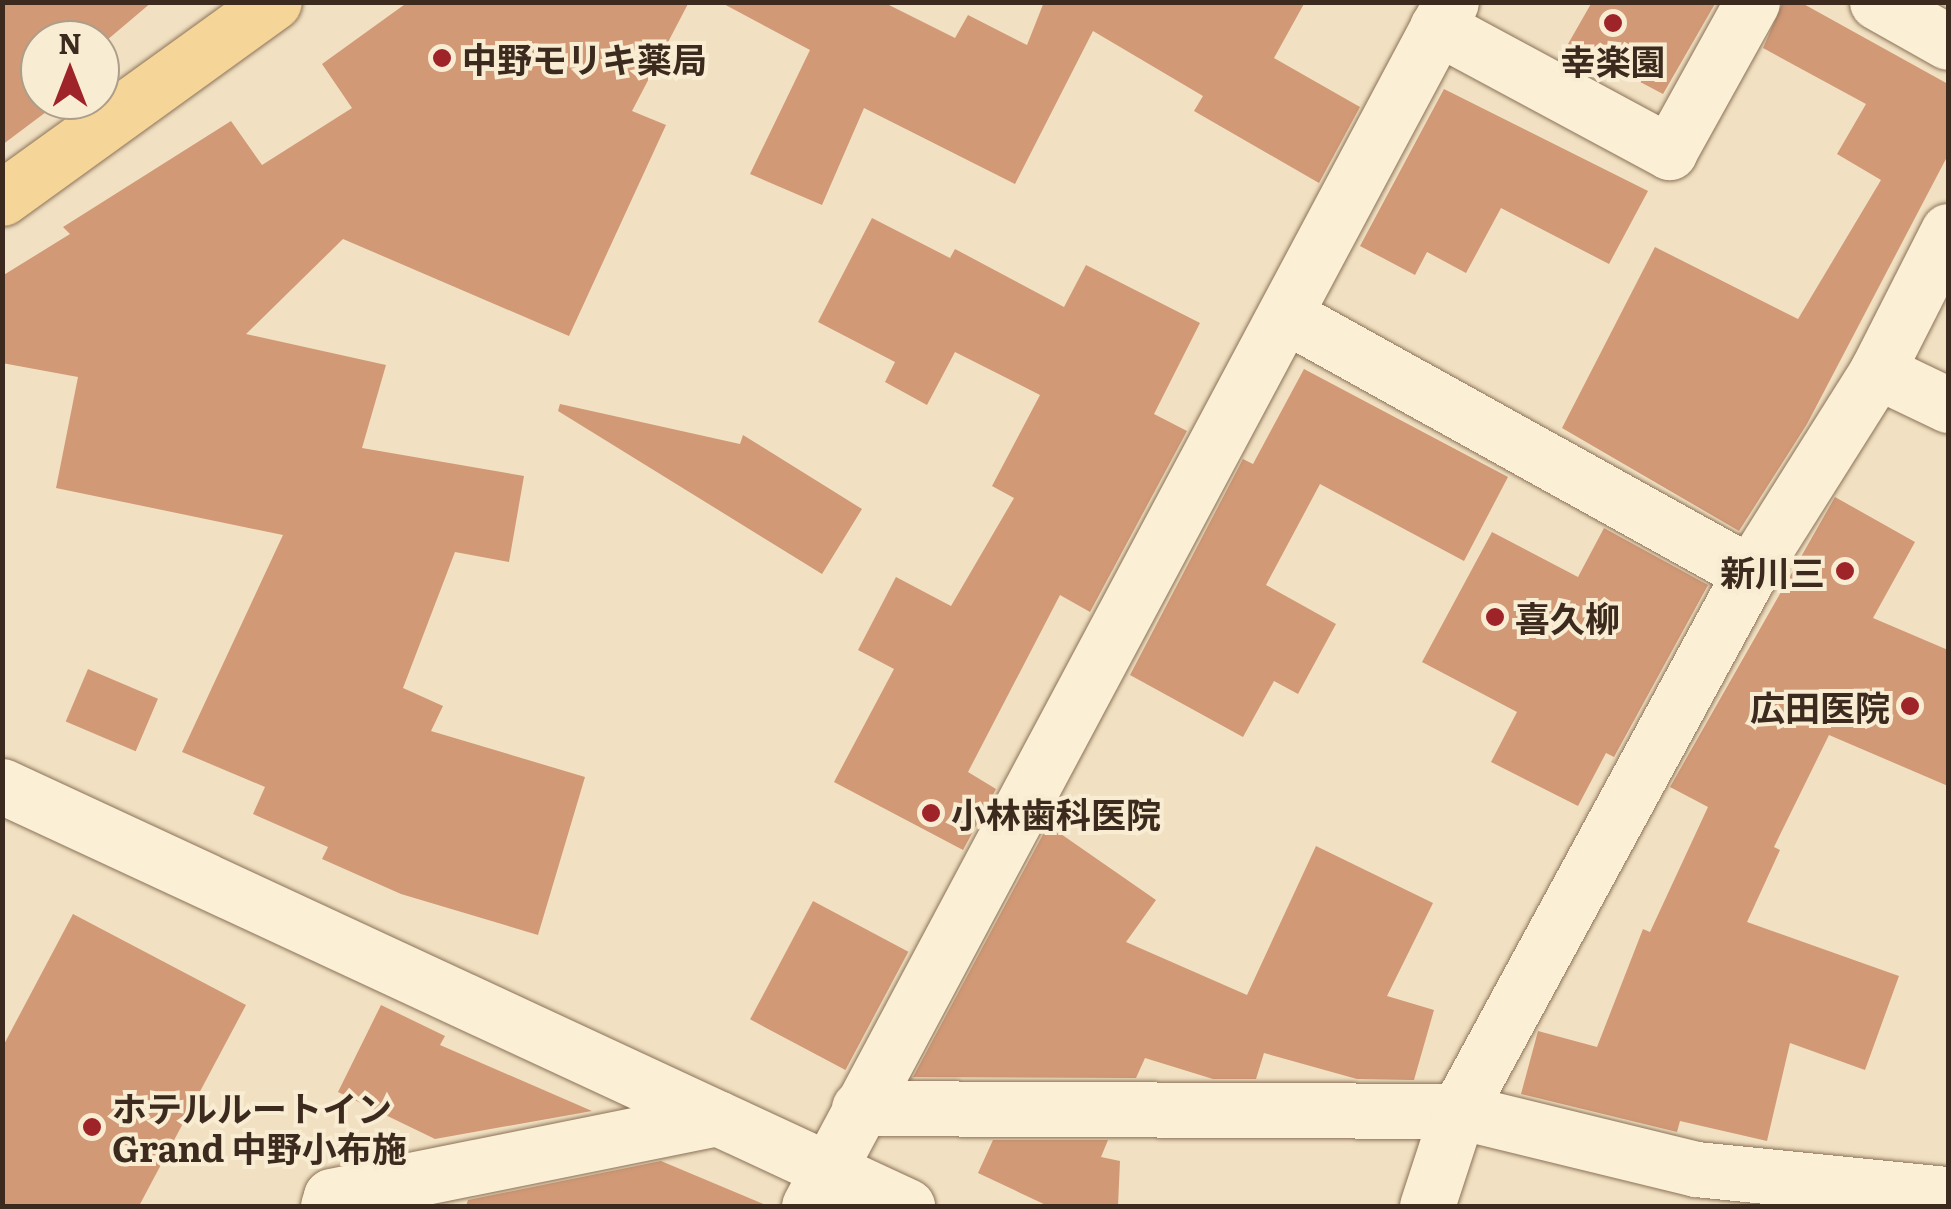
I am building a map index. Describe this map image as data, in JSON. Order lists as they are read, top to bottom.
{
  "places": [
    "幸楽園",
    "中野モリキ薬局",
    "新川三",
    "喜久柳",
    "広田医院",
    "小林歯科医院",
    "ホテルルートイン Grand 中野小布施"
  ],
  "north": "top"
}
